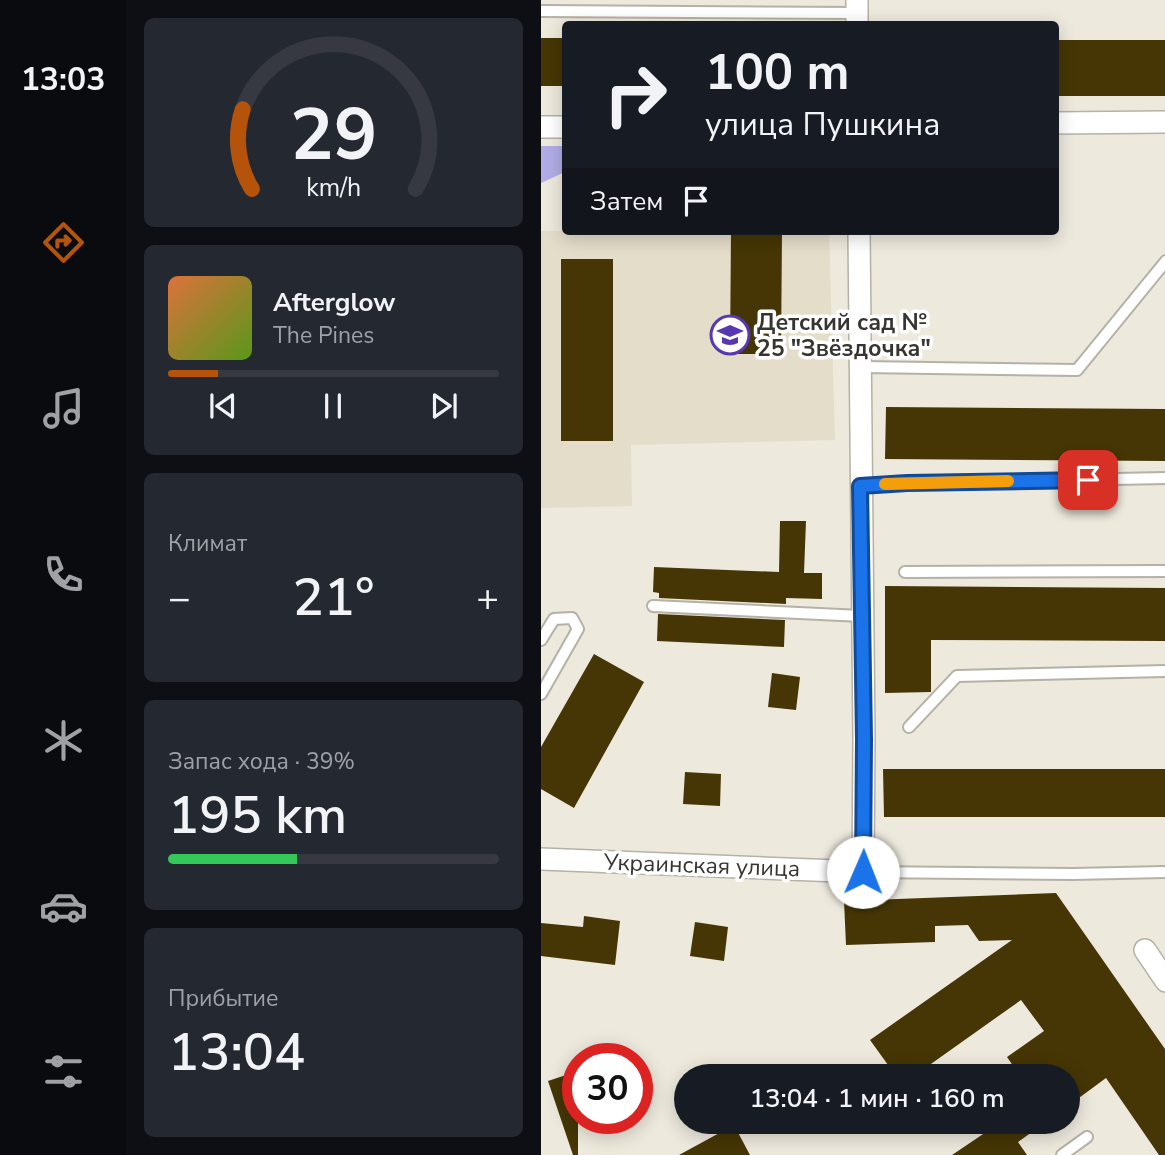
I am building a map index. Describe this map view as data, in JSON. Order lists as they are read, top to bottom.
{
  "streets": {
    "street": ["Украинская улица"]
  },
  "places": {
    "school or university": ["Детский сад № 25 \"Звёздочка\""]
  },
  "page": {
    "tabs": "13:03",
    "turn": ["100 m", "улица Пушкина"],
    "then": "Затем",
    "song": ["Afterglow", "The Pines"],
    "tile": [
      "Климат",
      ["Запас хода · 39%", "195 km"],
      ["Прибытие", "13:04"]
    ],
    "heat": ["−", "21°", "+"],
    "limit": "30",
    "trip": "13:04 · 1 мин · 160 m",
    "gauge": ["29", "km/h"]
  }
}
